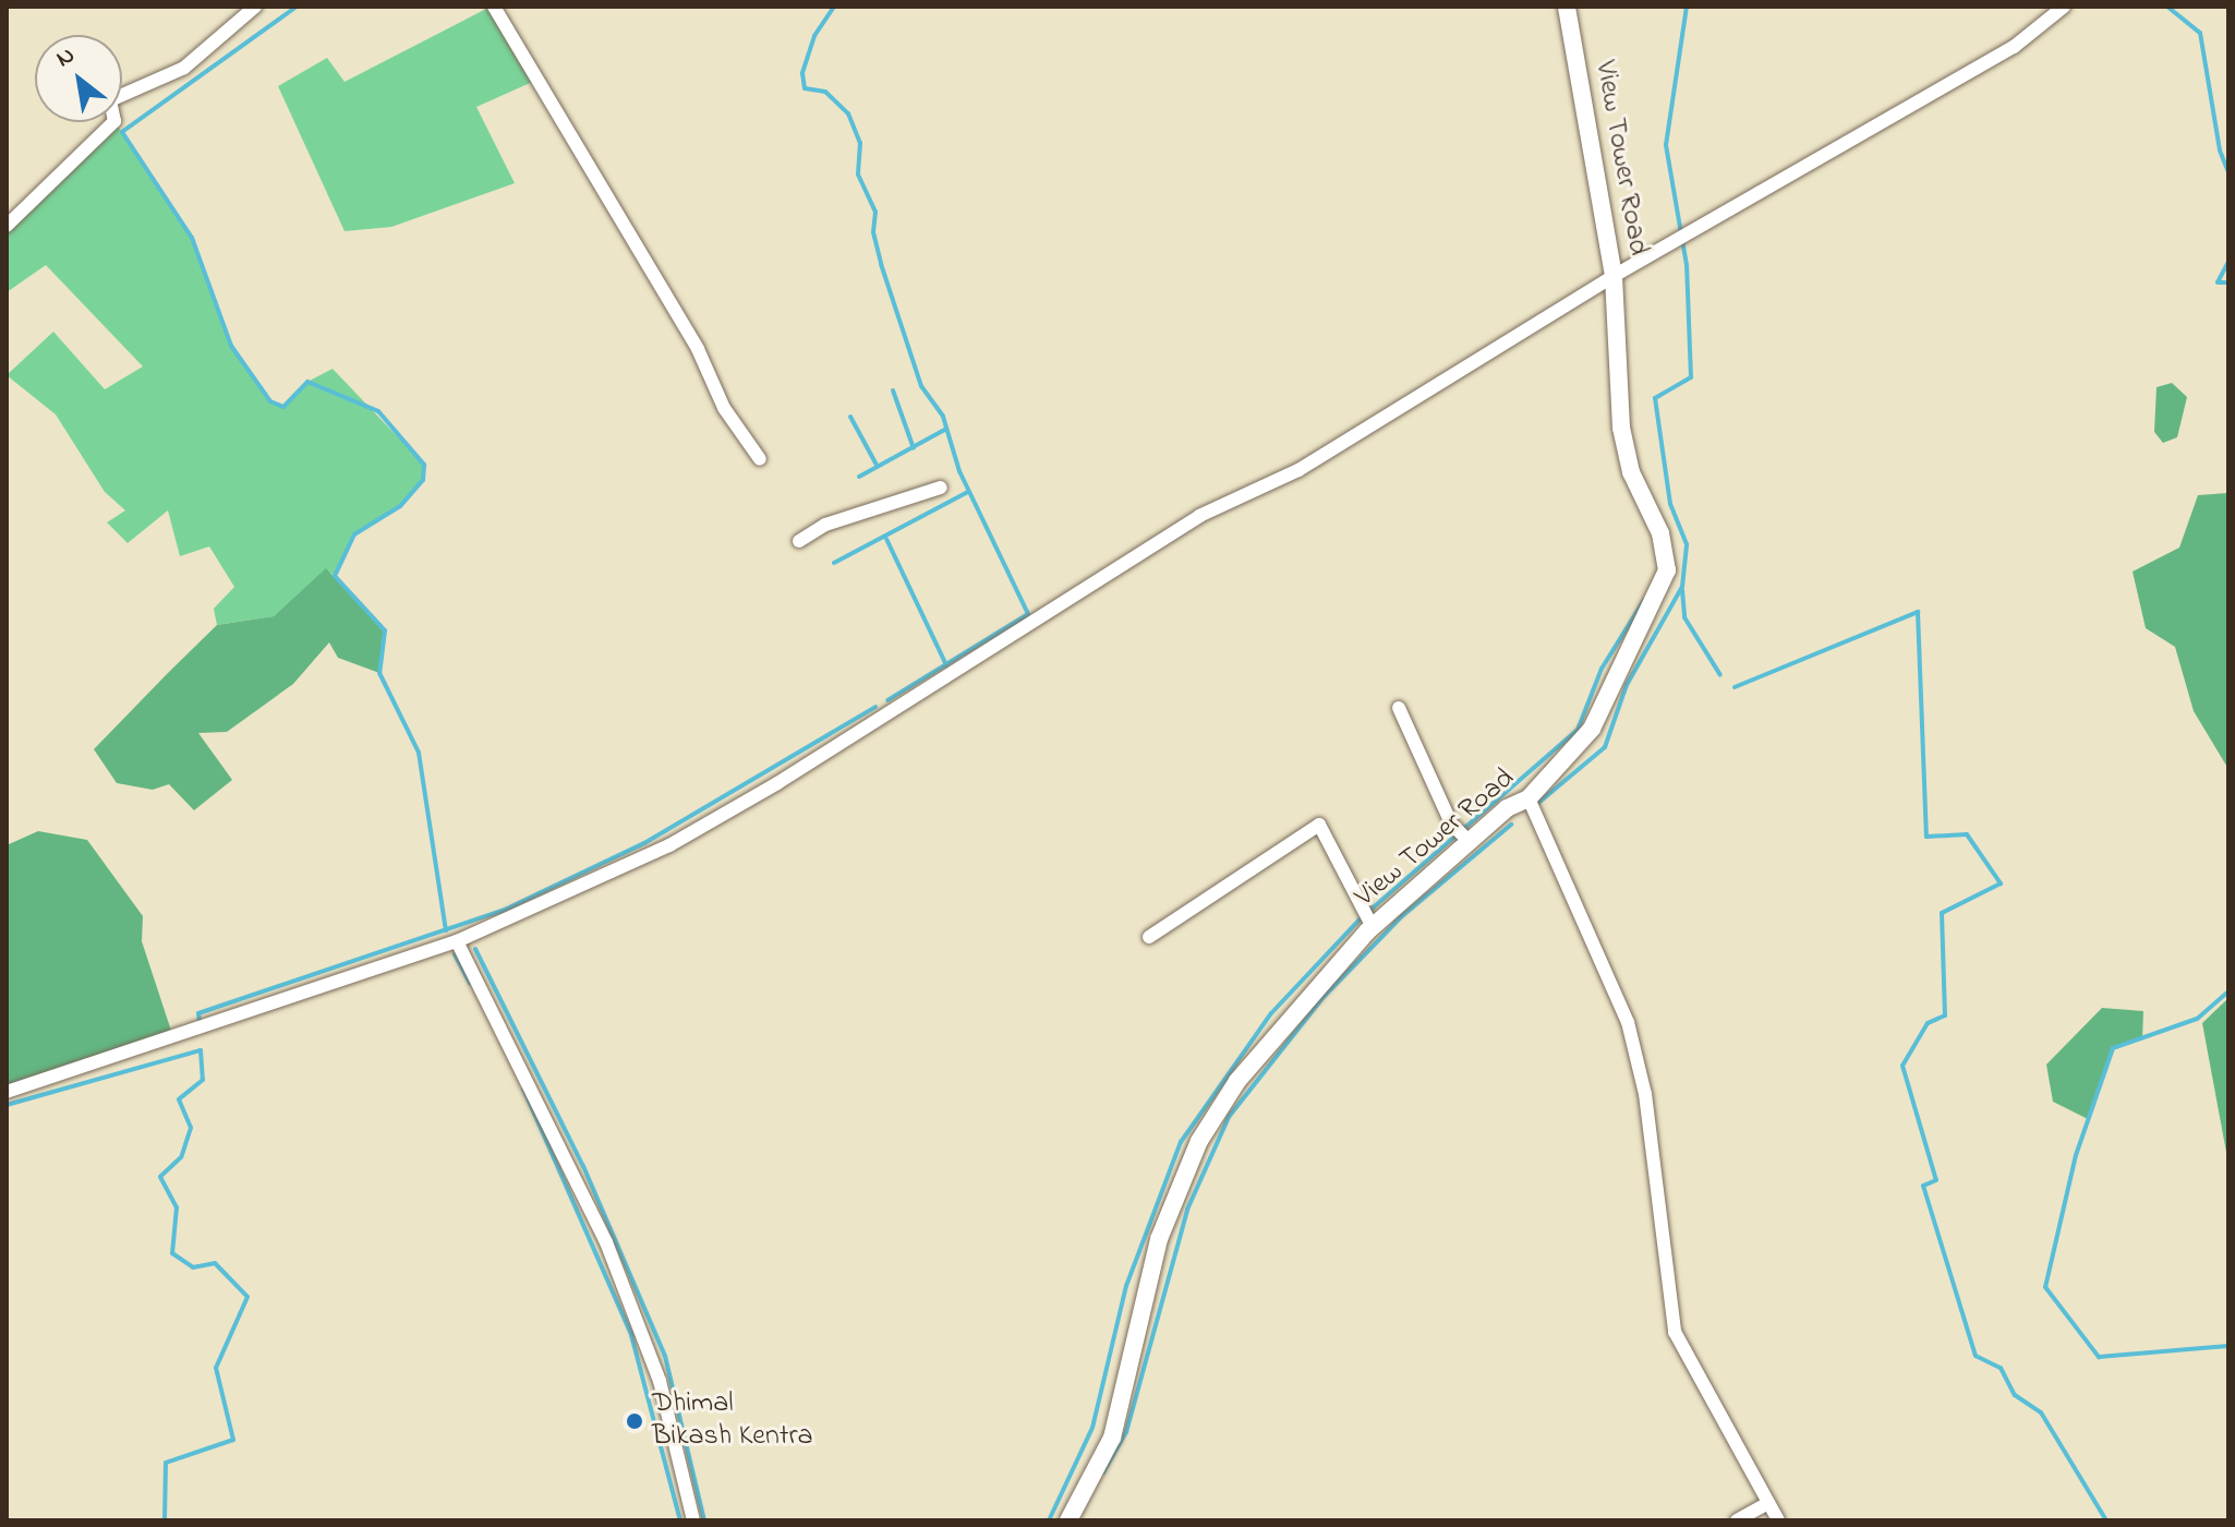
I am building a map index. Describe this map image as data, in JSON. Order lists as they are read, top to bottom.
{
  "streets": {
    "street": ["View Tower Road"]
  },
  "places": ["Dhimal Bikash Kentra"],
  "north": "top left"
}
